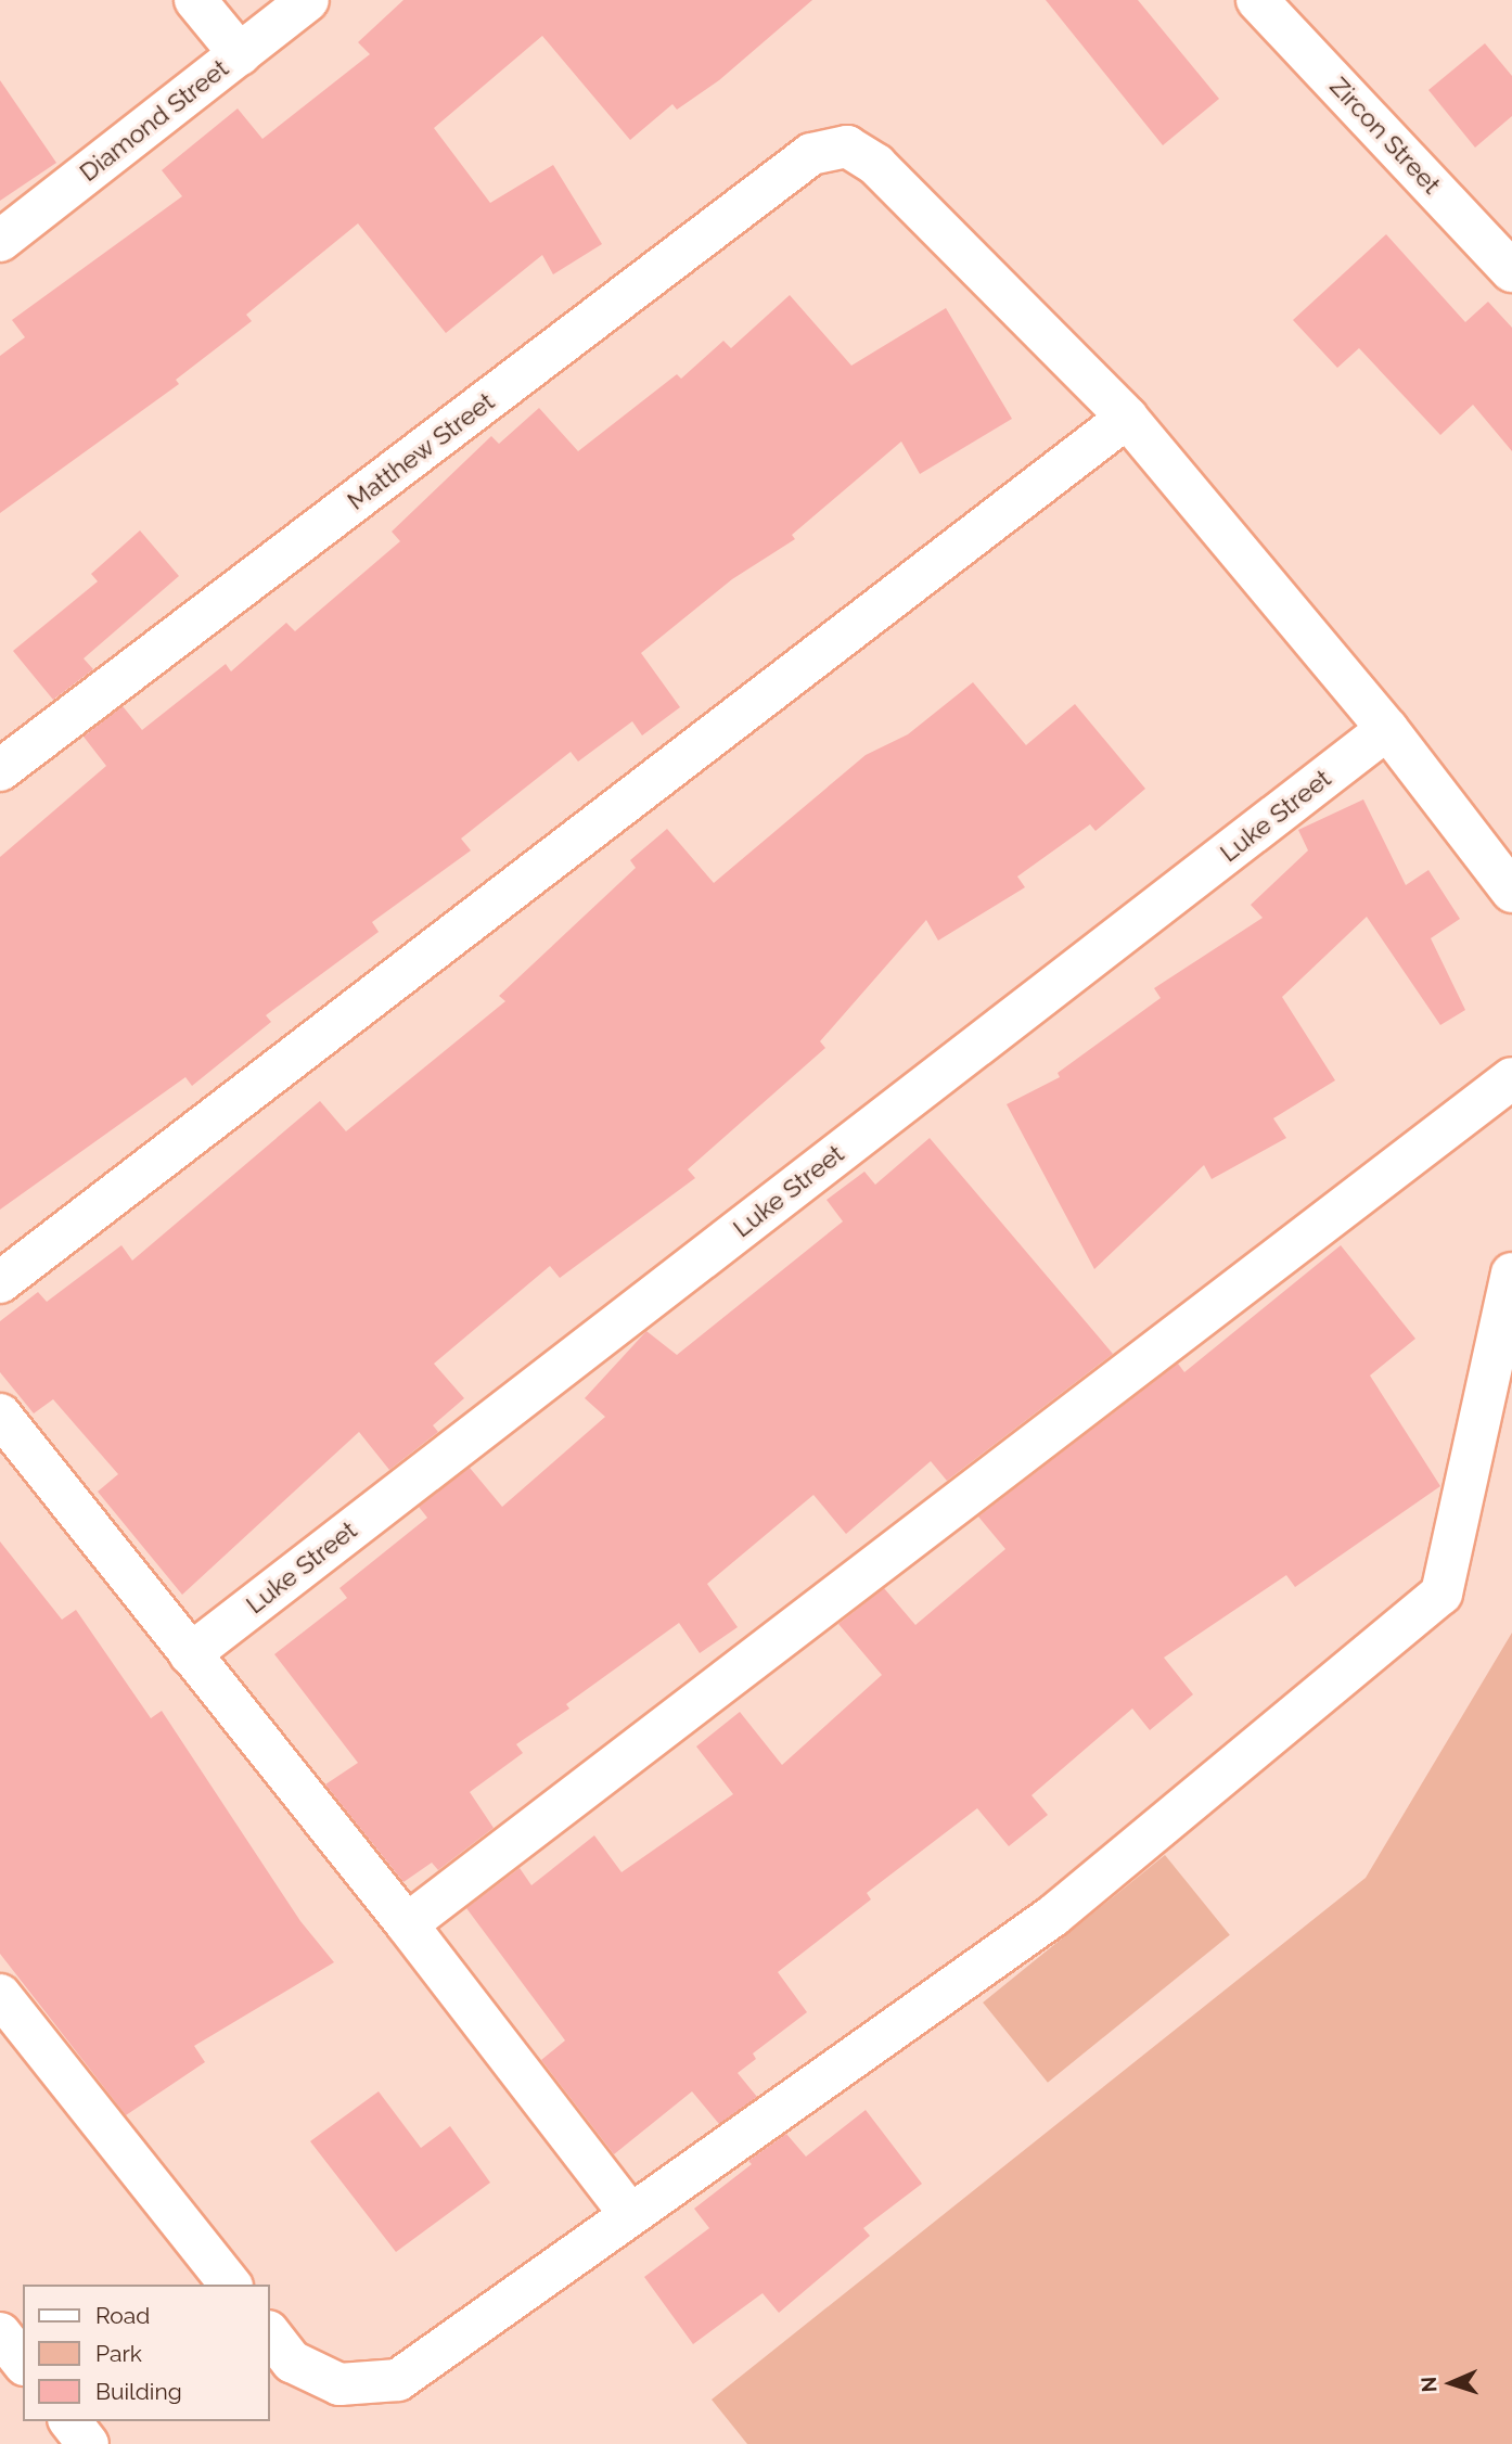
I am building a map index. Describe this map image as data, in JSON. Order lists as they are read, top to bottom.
{
  "streets": {
    "street": [
      "Diamond Street",
      "Zircon Street",
      "Matthew Street",
      "Luke Street"
    ]
  },
  "legend": ["Road", "Park", "Building"],
  "north": "left"
}
